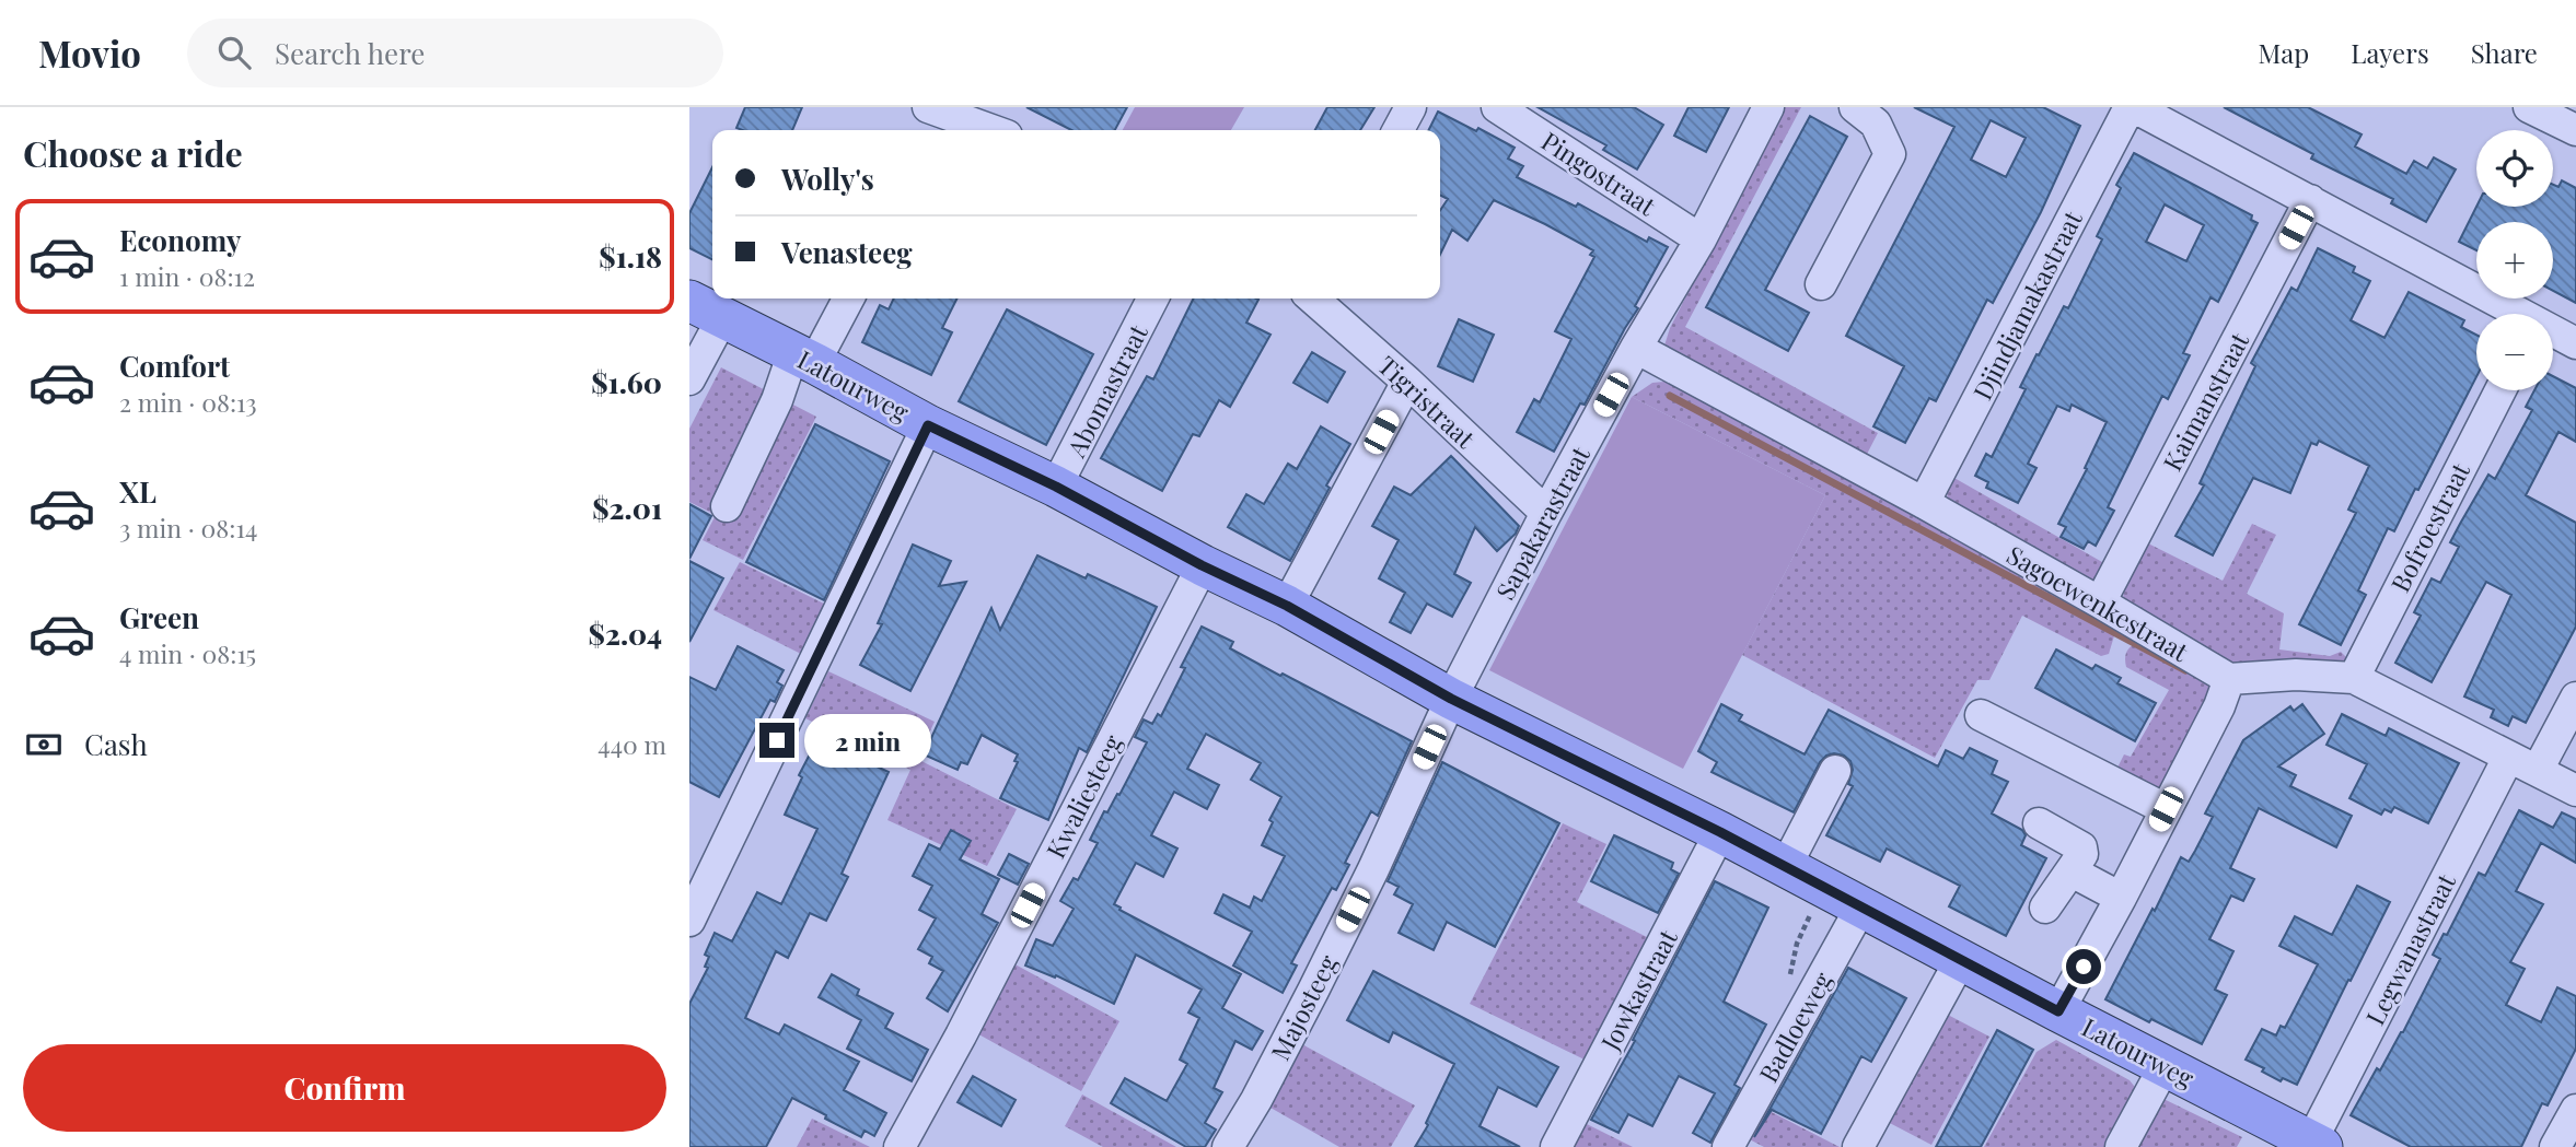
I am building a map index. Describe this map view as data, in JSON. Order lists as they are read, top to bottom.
{
  "streets": {
    "main road": ["Latourweg"],
    "street": [
      "Pingostraat",
      "Djindjamakastraat",
      "Abomastraat",
      "Tigristraat",
      "Kaimanstraat",
      "Sapakarastraat",
      "Bofroestraat",
      "Sagoewenkestraat",
      "Kwaliesteeg",
      "Legwanastraat",
      "Jowkastraat",
      "Majosteeg",
      "Badloeweg"
    ]
  },
  "crossings": [
    ["Pingostraat", "Sapakarastraat"],
    ["Djindjamakastraat", "Sagoewenkestraat"],
    ["Latourweg", "Abomastraat"],
    ["Latourweg", "Sapakarastraat"],
    ["Latourweg", "Kwaliesteeg"],
    ["Latourweg", "Legwanastraat"],
    ["Latourweg", "Jowkastraat"],
    ["Latourweg", "Majosteeg"],
    ["Latourweg", "Badloeweg"],
    ["Tigristraat", "Sapakarastraat"],
    ["Kaimanstraat", "Sagoewenkestraat"],
    ["Sapakarastraat", "Sagoewenkestraat"],
    ["Sapakarastraat", "Majosteeg"]
  ],
  "page": {
    "header": "Movio",
    "search": "Search here",
    "nav": ["Map", "Layers", "Share"],
    "heading": "Choose a ride",
    "map_buttons": ["+", "−"],
    "banner": ["Wolly's", "Venasteeg"],
    "list": [
      {
        "name": "Economy",
        "note": "1 min · 08:12",
        "value": "$1.18"
      },
      {
        "name": "Comfort",
        "note": "2 min · 08:13",
        "value": "$1.60"
      },
      {
        "name": "XL",
        "note": "3 min · 08:14",
        "value": "$2.01"
      },
      {
        "name": "Green",
        "note": "4 min · 08:15",
        "value": "$2.04"
      }
    ],
    "pay": ["Cash", "440 m"],
    "bubble": "2 min",
    "buttons": "Confirm"
  }
}
